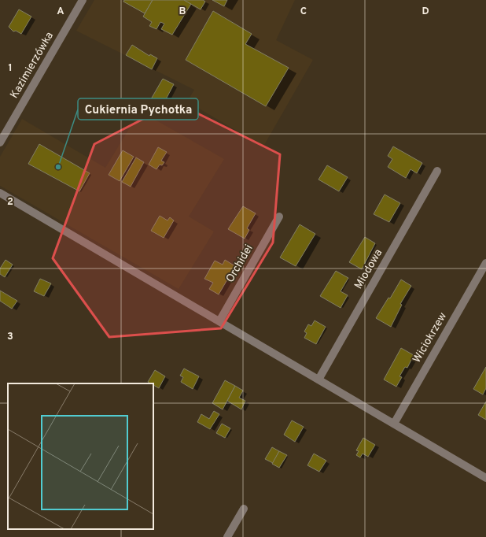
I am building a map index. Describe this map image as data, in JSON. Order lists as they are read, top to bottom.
{
  "streets": {
    "street": [
      "Kazimierzówka",
      "Orchidei",
      "Miodowa",
      "Wiciokrzew"
    ]
  },
  "places": ["Cukiernia Pychotka"],
  "grid": {
    "columns": [
      "A",
      "B",
      "C",
      "D"
    ],
    "rows": ["1", "2", "3"]
  }
}
